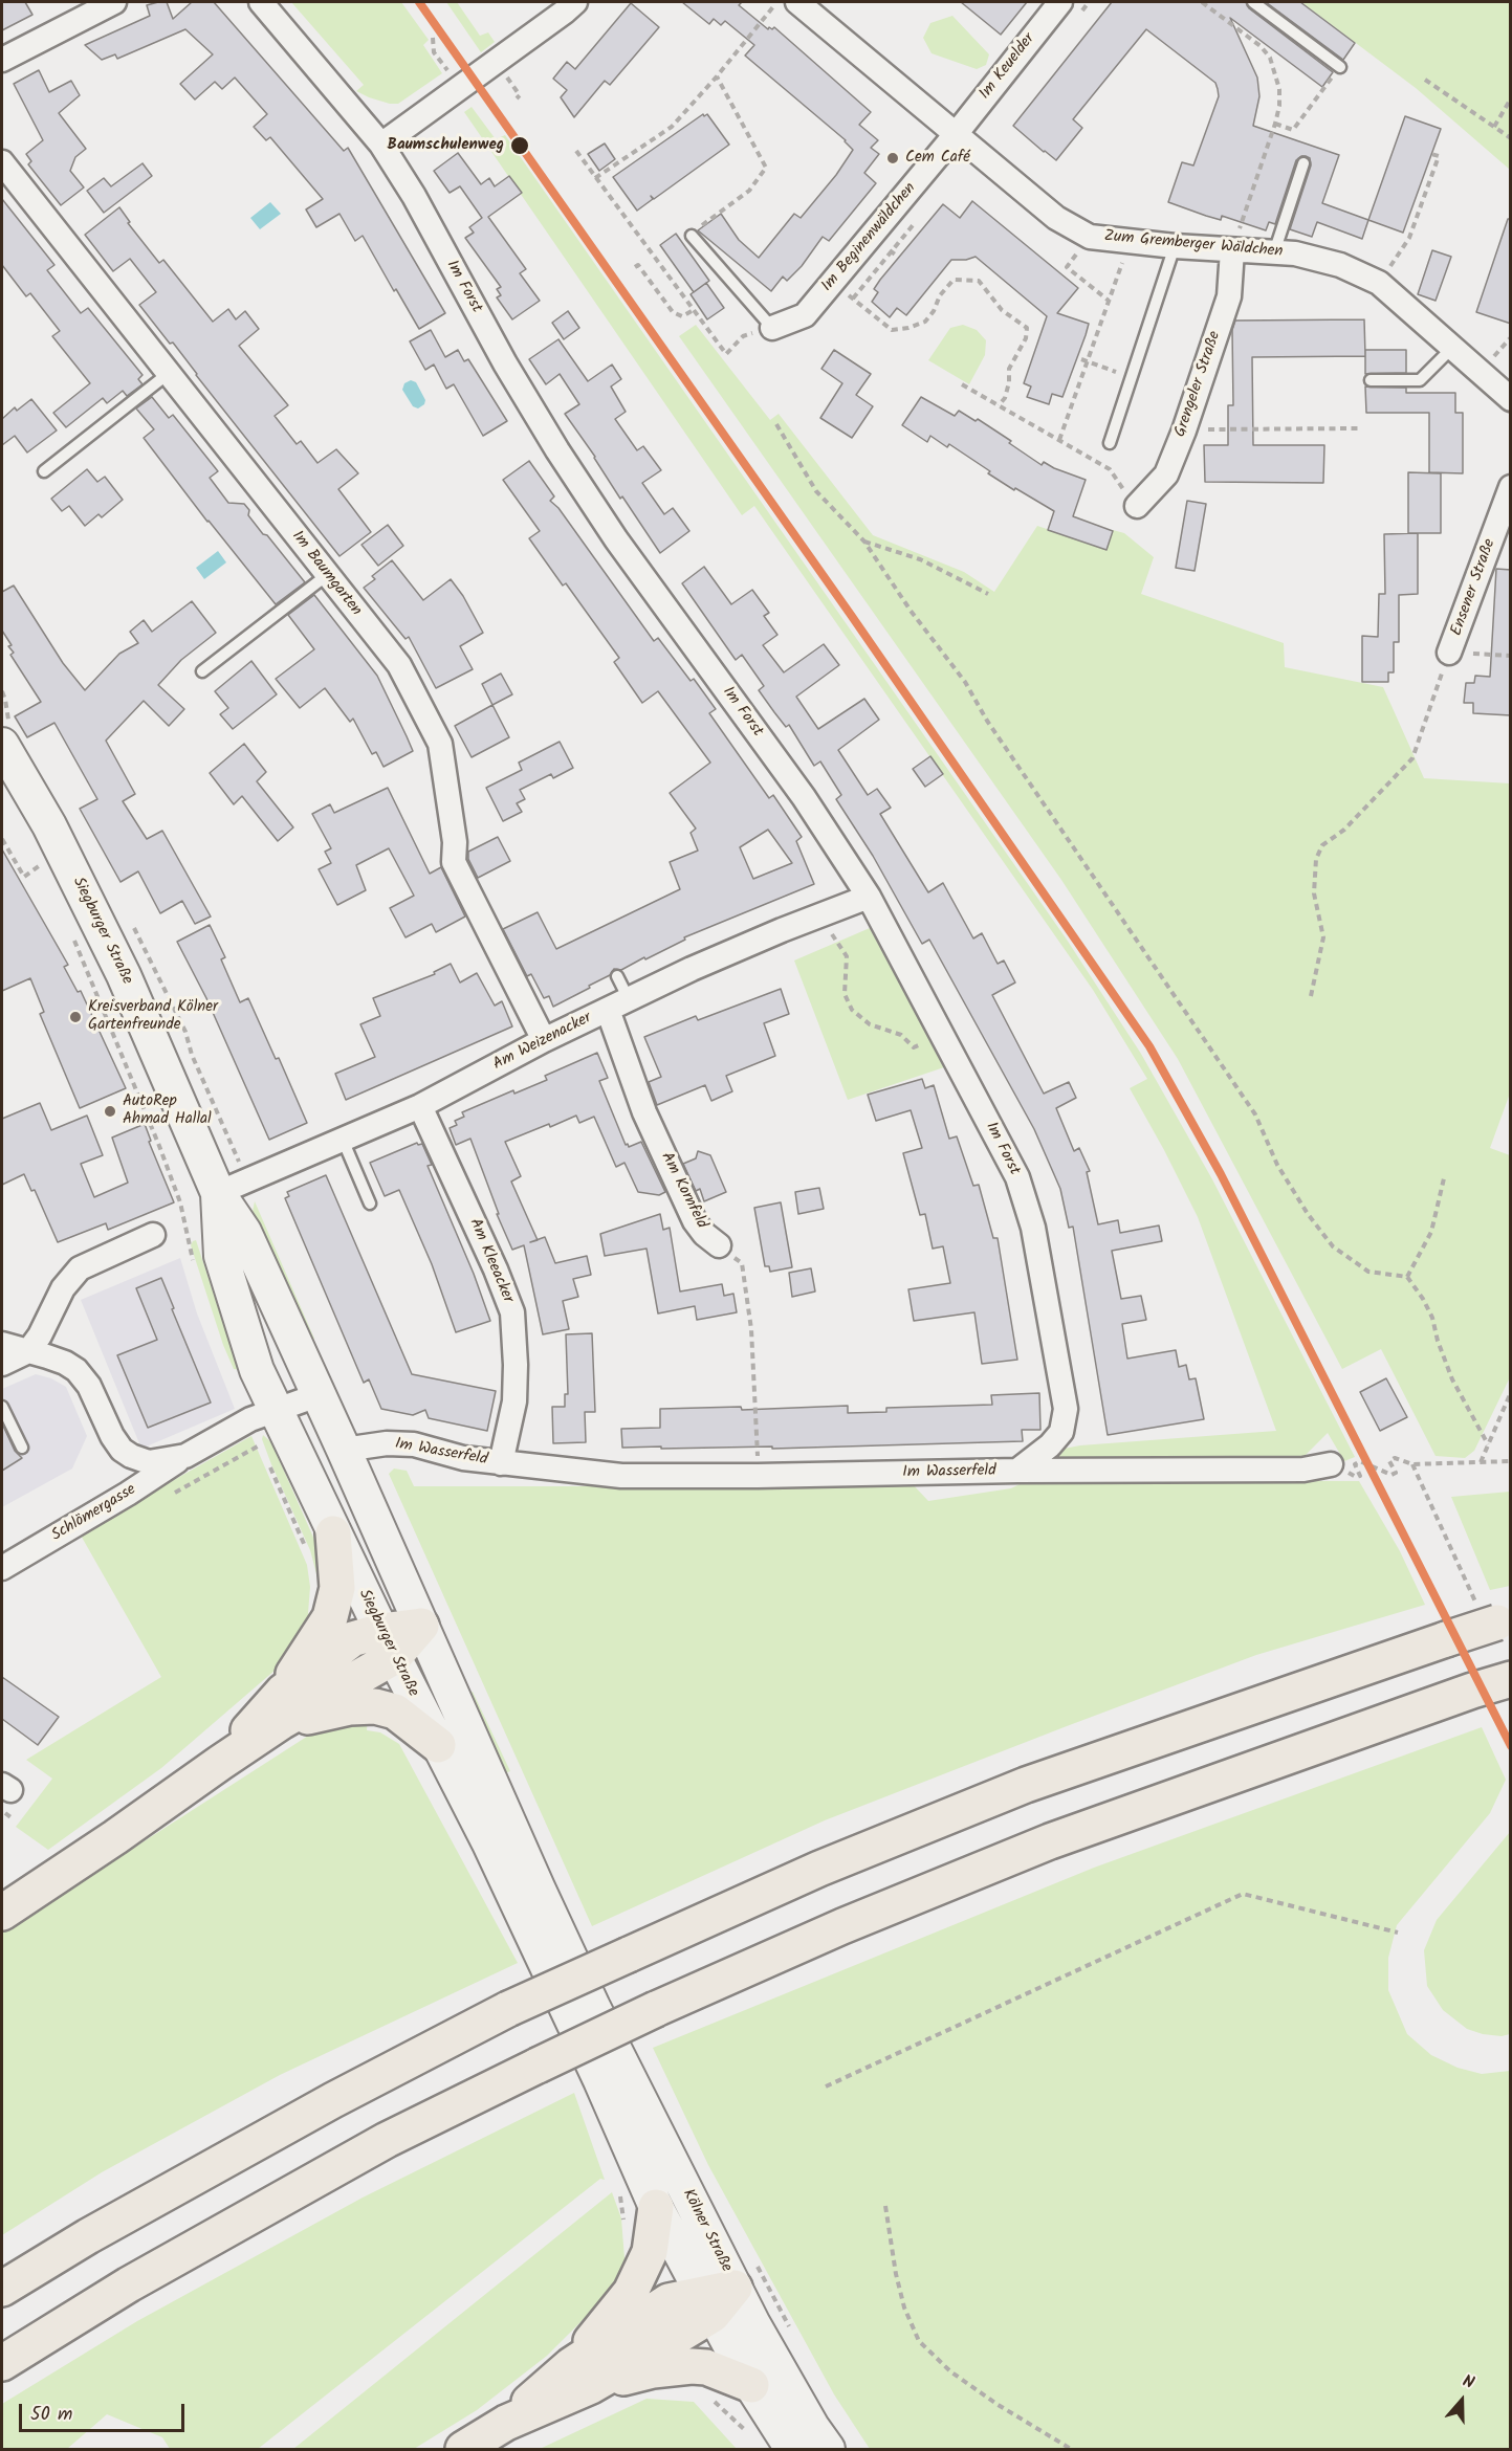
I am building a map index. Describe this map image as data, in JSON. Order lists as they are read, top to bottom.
{
  "streets": {
    "main road": ["Siegburger Straße", "Kölner Straße"],
    "street": [
      "Im Keuelder",
      "Im Beginenwäldchen",
      "Zum Gremberger Wäldchen",
      "Im Forst",
      "Grengeler Straße",
      "Im Baumgarten",
      "Ensener Straße",
      "Am Weizenacker",
      "Am Kornfeld",
      "Am Kleeacker",
      "Im Wasserfeld",
      "Schlömergasse"
    ]
  },
  "crossings": [
    ["Im Keuelder", "Im Beginenwäldchen"],
    ["Im Keuelder", "Zum Gremberger Wäldchen"],
    ["Im Beginenwäldchen", "Zum Gremberger Wäldchen"],
    ["Zum Gremberger Wäldchen", "Grengeler Straße"],
    ["Im Forst", "Am Weizenacker"],
    ["Im Forst", "Im Wasserfeld"],
    ["Im Baumgarten", "Am Weizenacker"],
    ["Siegburger Straße", "Am Weizenacker"],
    ["Siegburger Straße", "Im Wasserfeld"],
    ["Siegburger Straße", "Kölner Straße"],
    ["Am Weizenacker", "Am Kornfeld"],
    ["Am Weizenacker", "Am Kleeacker"],
    ["Am Kornfeld", "Im Wasserfeld"],
    ["Am Kleeacker", "Im Wasserfeld"]
  ],
  "places": [
    "Baumschulenweg",
    "Cem Café",
    "Kreisverband Kölner Gartenfreunde",
    "AutoRep Ahmad Hallal"
  ],
  "scale_bar": "50 m",
  "north": "top"
}
